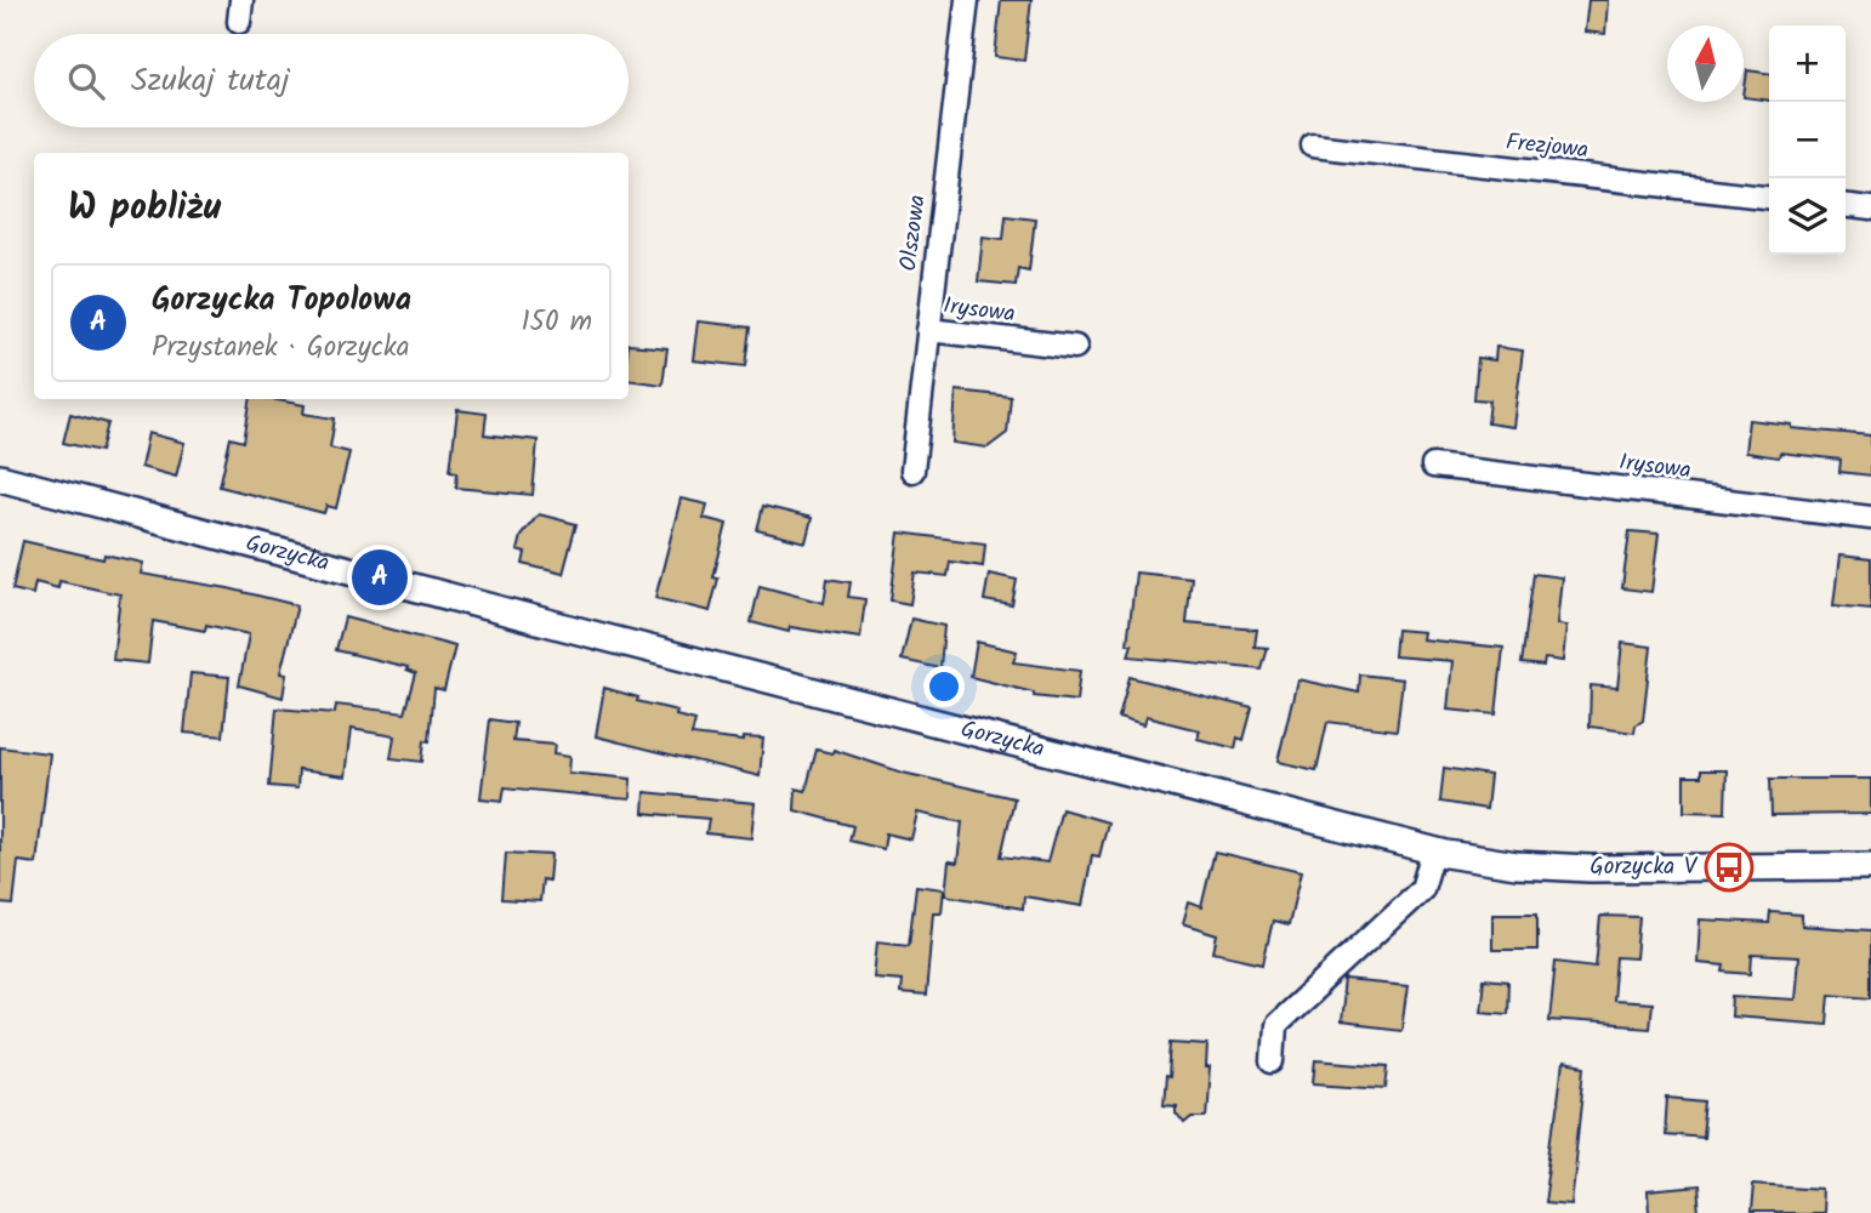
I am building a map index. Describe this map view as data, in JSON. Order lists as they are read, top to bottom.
{
  "streets": {
    "street": [
      "Frezjowa",
      "Olszowa",
      "Irysowa",
      "Gorzycka"
    ]
  },
  "crossings": [
    ["Olszowa", "Irysowa"]
  ],
  "places": {
    "bus stop": ["Gorzycka V"]
  },
  "north": "top",
  "page": {
    "map_buttons": ["+", "−"],
    "search": "Szukaj tutaj",
    "heading": "W pobliżu",
    "list": [
      {
        "mark": "A",
        "name": "Gorzycka Topolowa",
        "note": "Przystanek · Gorzycka",
        "value": "150 m"
      }
    ],
    "pins": "A"
  }
}
